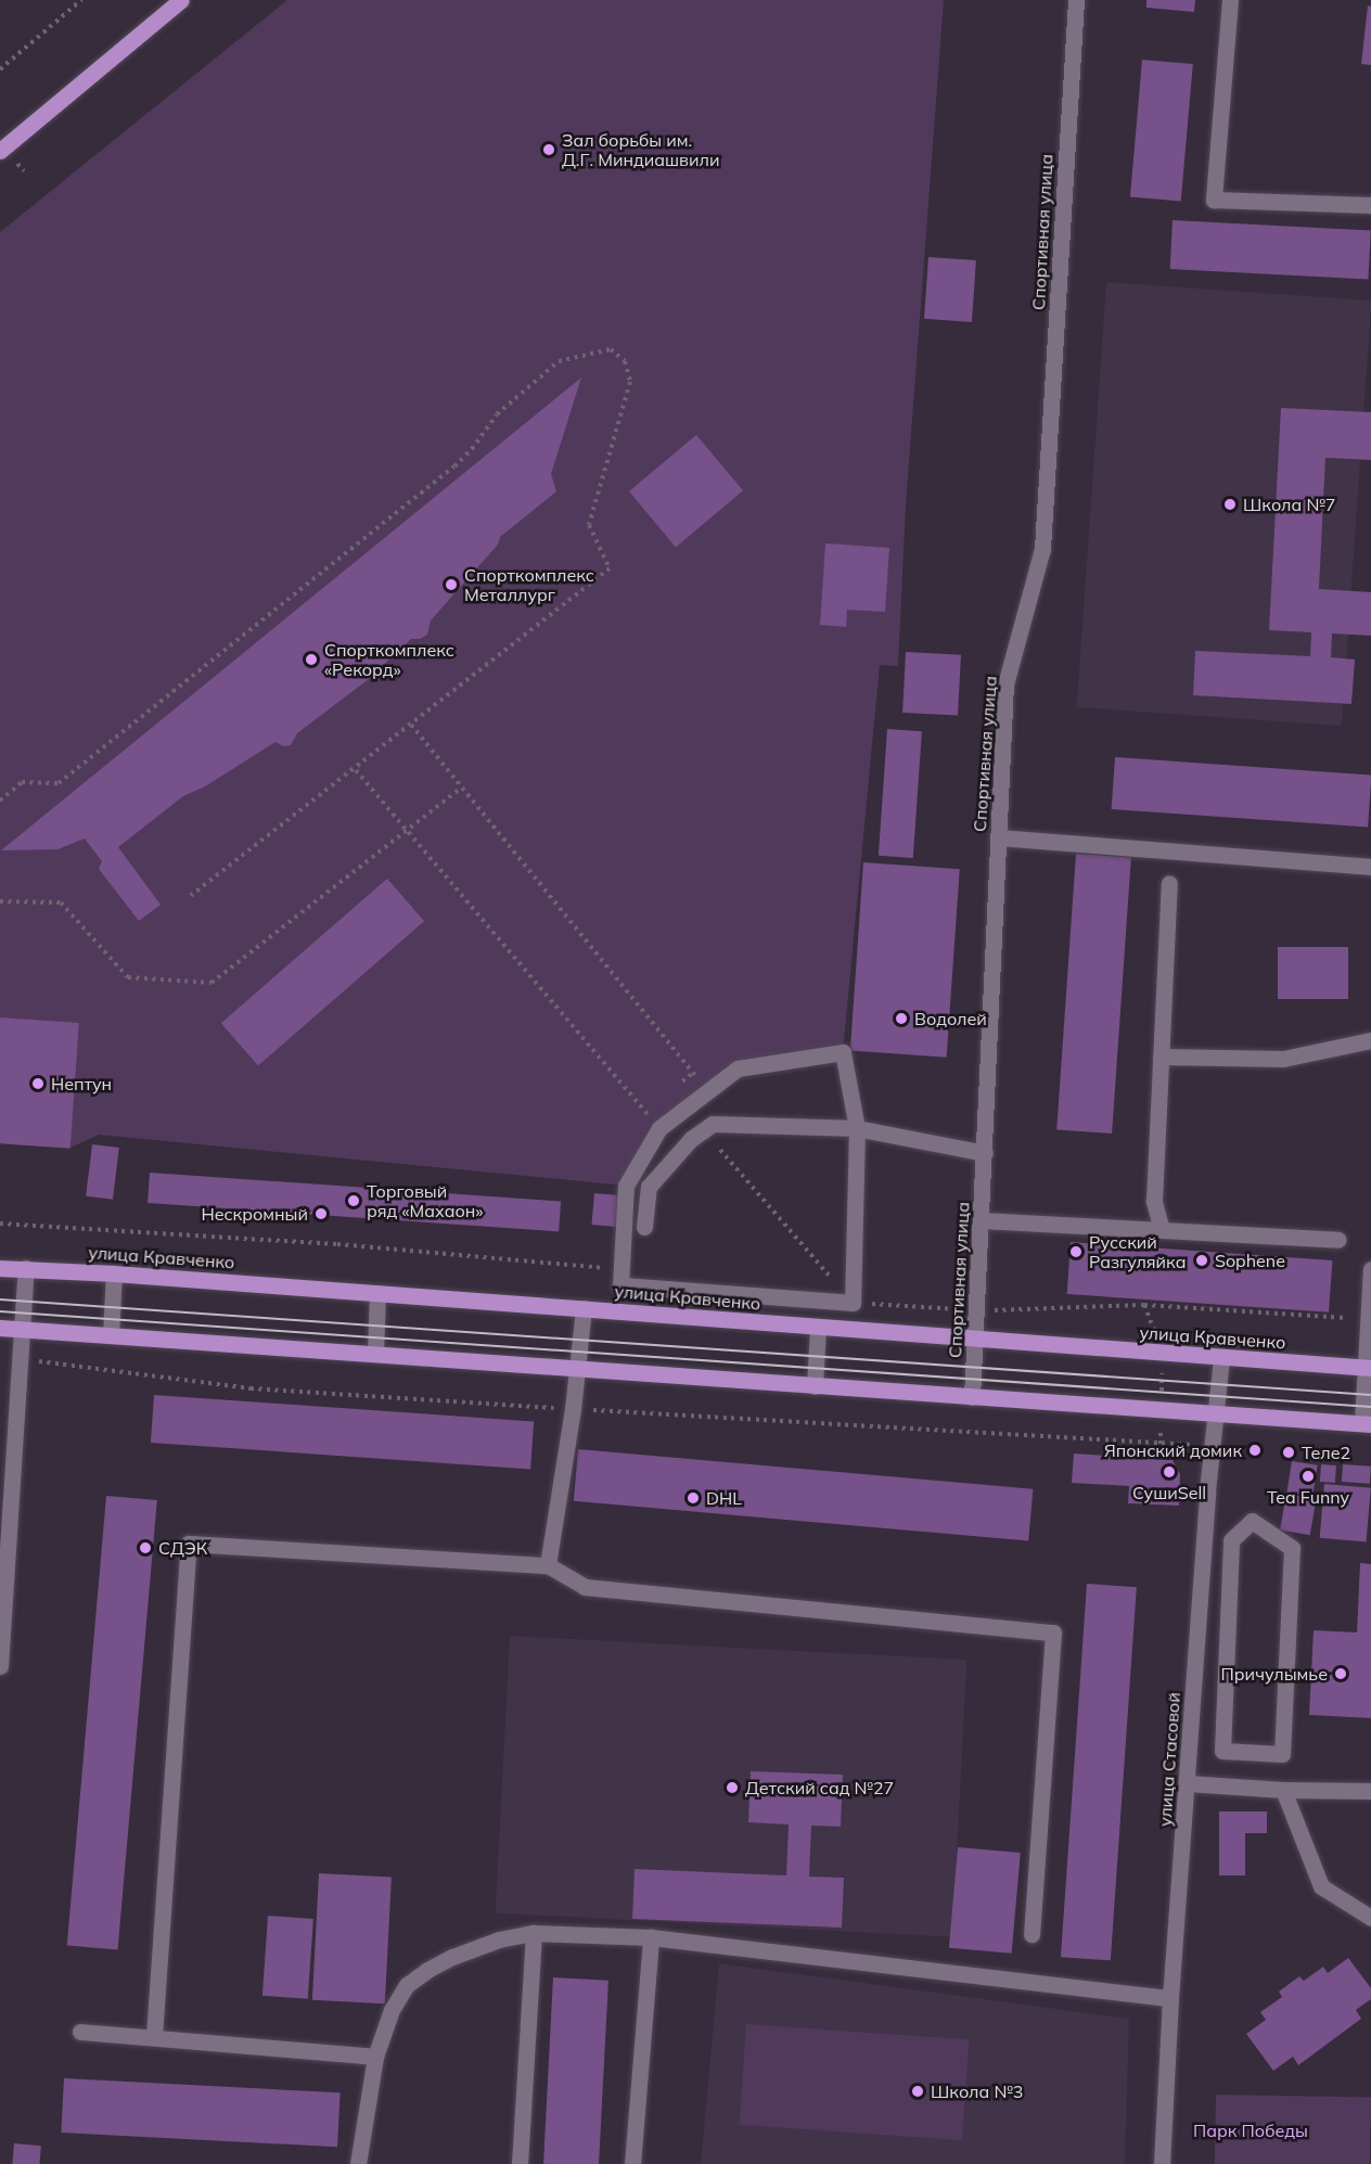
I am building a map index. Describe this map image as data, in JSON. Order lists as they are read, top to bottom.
{
  "streets": {
    "main road": ["улица Кравченко"],
    "street": ["Спортивная улица", "улица Стасовой"]
  },
  "crossings": [
    ["Спортивная улица", "улица Кравченко"],
    ["улица Кравченко", "улица Стасовой"]
  ],
  "parks": ["Парк Победы"],
  "places": [
    "Зал борьбы им. Д.Г. Миндиашвили",
    "Школа №7",
    "Спорткомплекс Металлург",
    "Спорткомплекс «Рекорд»",
    "Водолей",
    "Нептун",
    "Торговый ряд «Махаон»",
    "Нескромный",
    "Русский Разгуляйка",
    "Sophene",
    "Японский домик",
    "Теле2",
    "СушиSell",
    "Tea Funny",
    "DHL",
    "СДЭК",
    "Причулымье",
    "Детский сад №27",
    "Школа №3"
  ]
}
